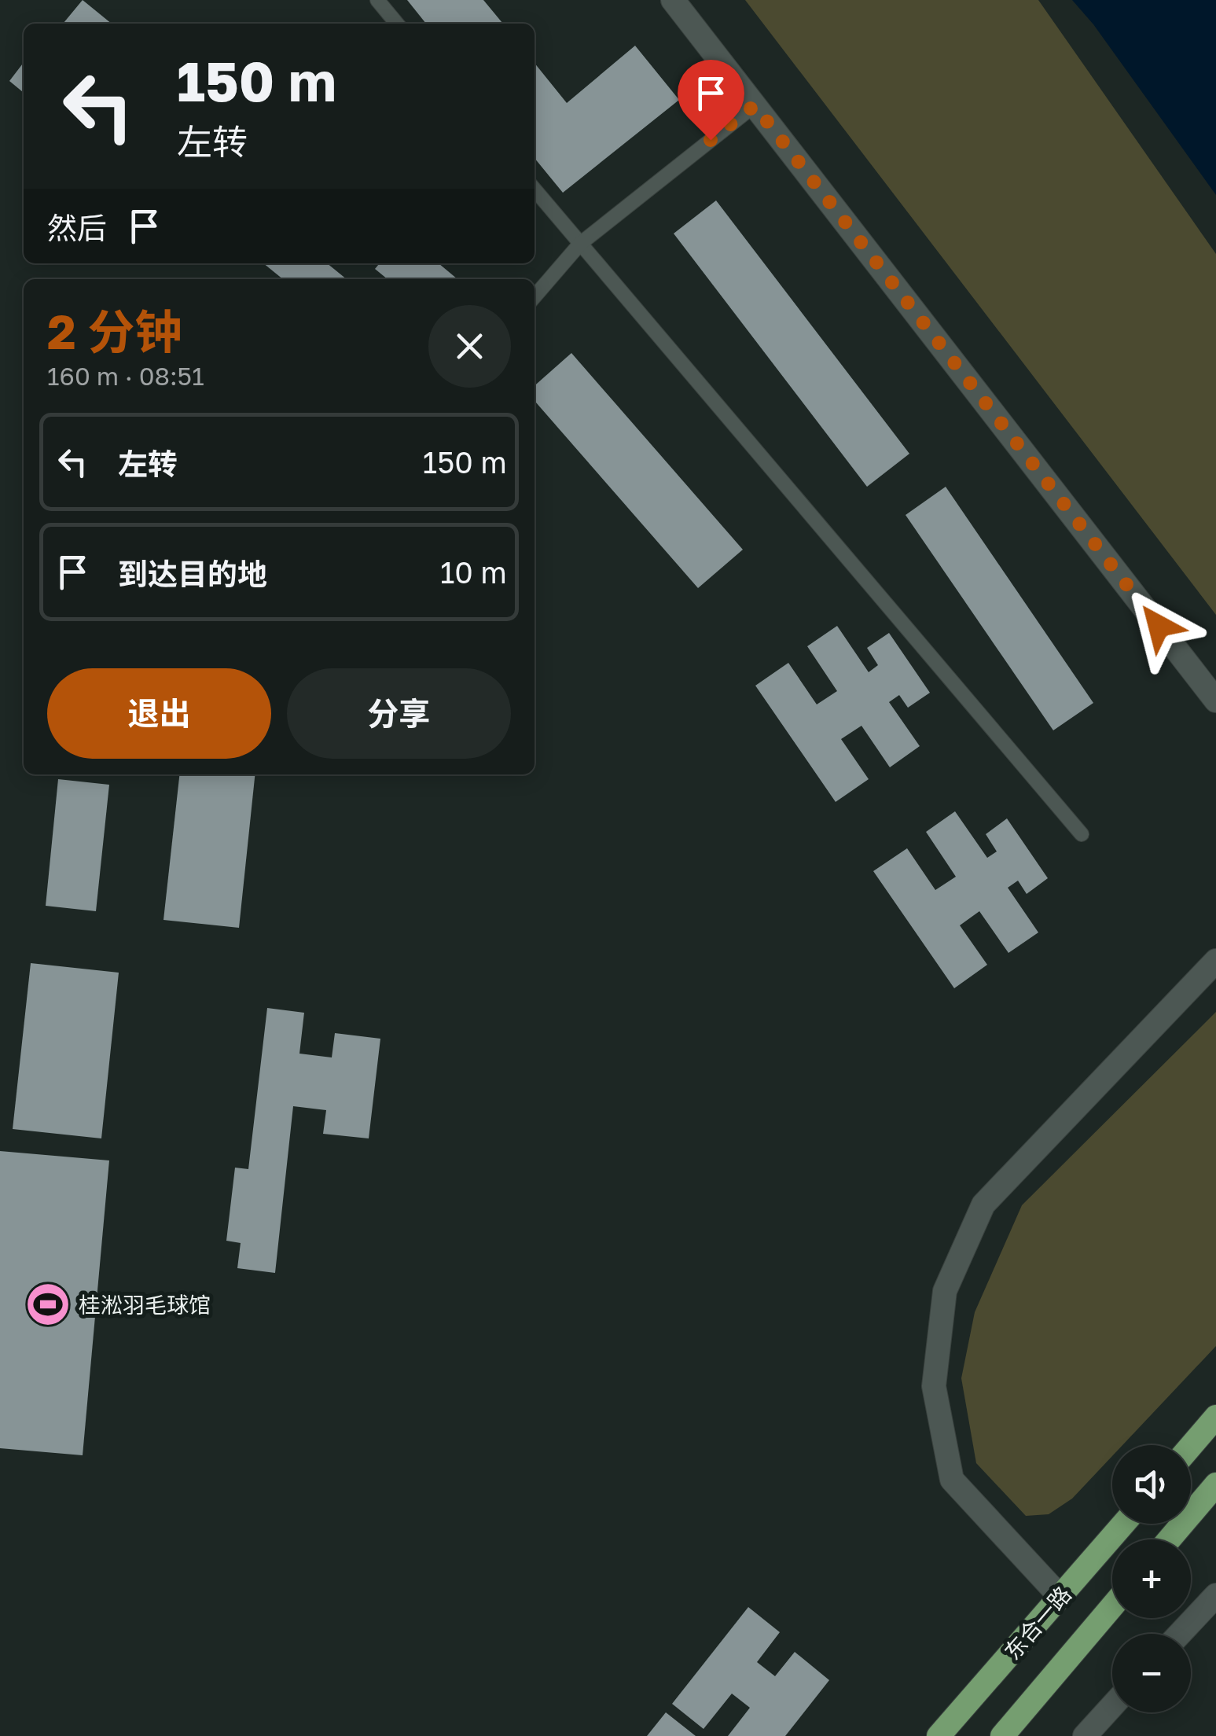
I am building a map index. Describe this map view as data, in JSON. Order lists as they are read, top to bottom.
{
  "streets": {
    "main road": ["东合一路"]
  },
  "places": {
    "sports": ["桂淞羽毛球馆"]
  },
  "page": {
    "turn": ["150 m", "左转"],
    "then": "然后",
    "heading": ["2 分钟", "160 m · 08:51"],
    "list": [
      {
        "name": "左转",
        "value": "150 m"
      },
      {
        "name": "到达目的地",
        "value": "10 m"
      }
    ],
    "buttons": ["退出", "分享"],
    "map_buttons": ["+", "−"]
  }
}
